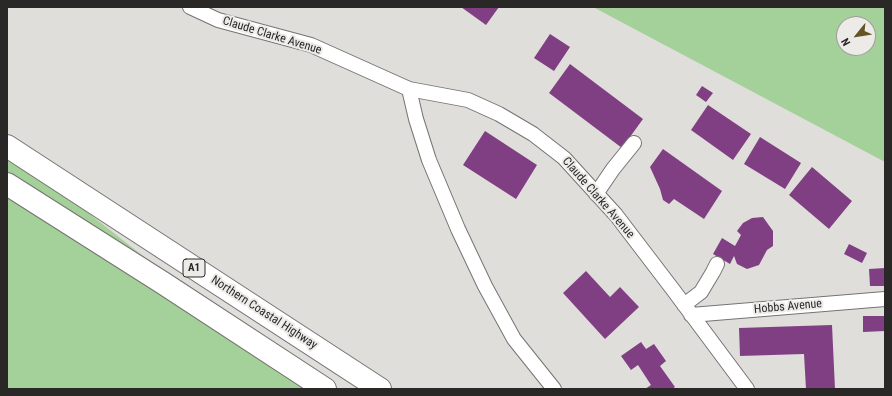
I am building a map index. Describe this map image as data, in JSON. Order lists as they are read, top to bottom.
{
  "streets": {
    "highway": ["A1", "Northern Coastal Highway"],
    "street": ["Claude Clarke Avenue", "Hobbs Avenue"]
  },
  "crossings": [
    ["Claude Clarke Avenue", "Hobbs Avenue"]
  ],
  "north": "bottom left"
}
